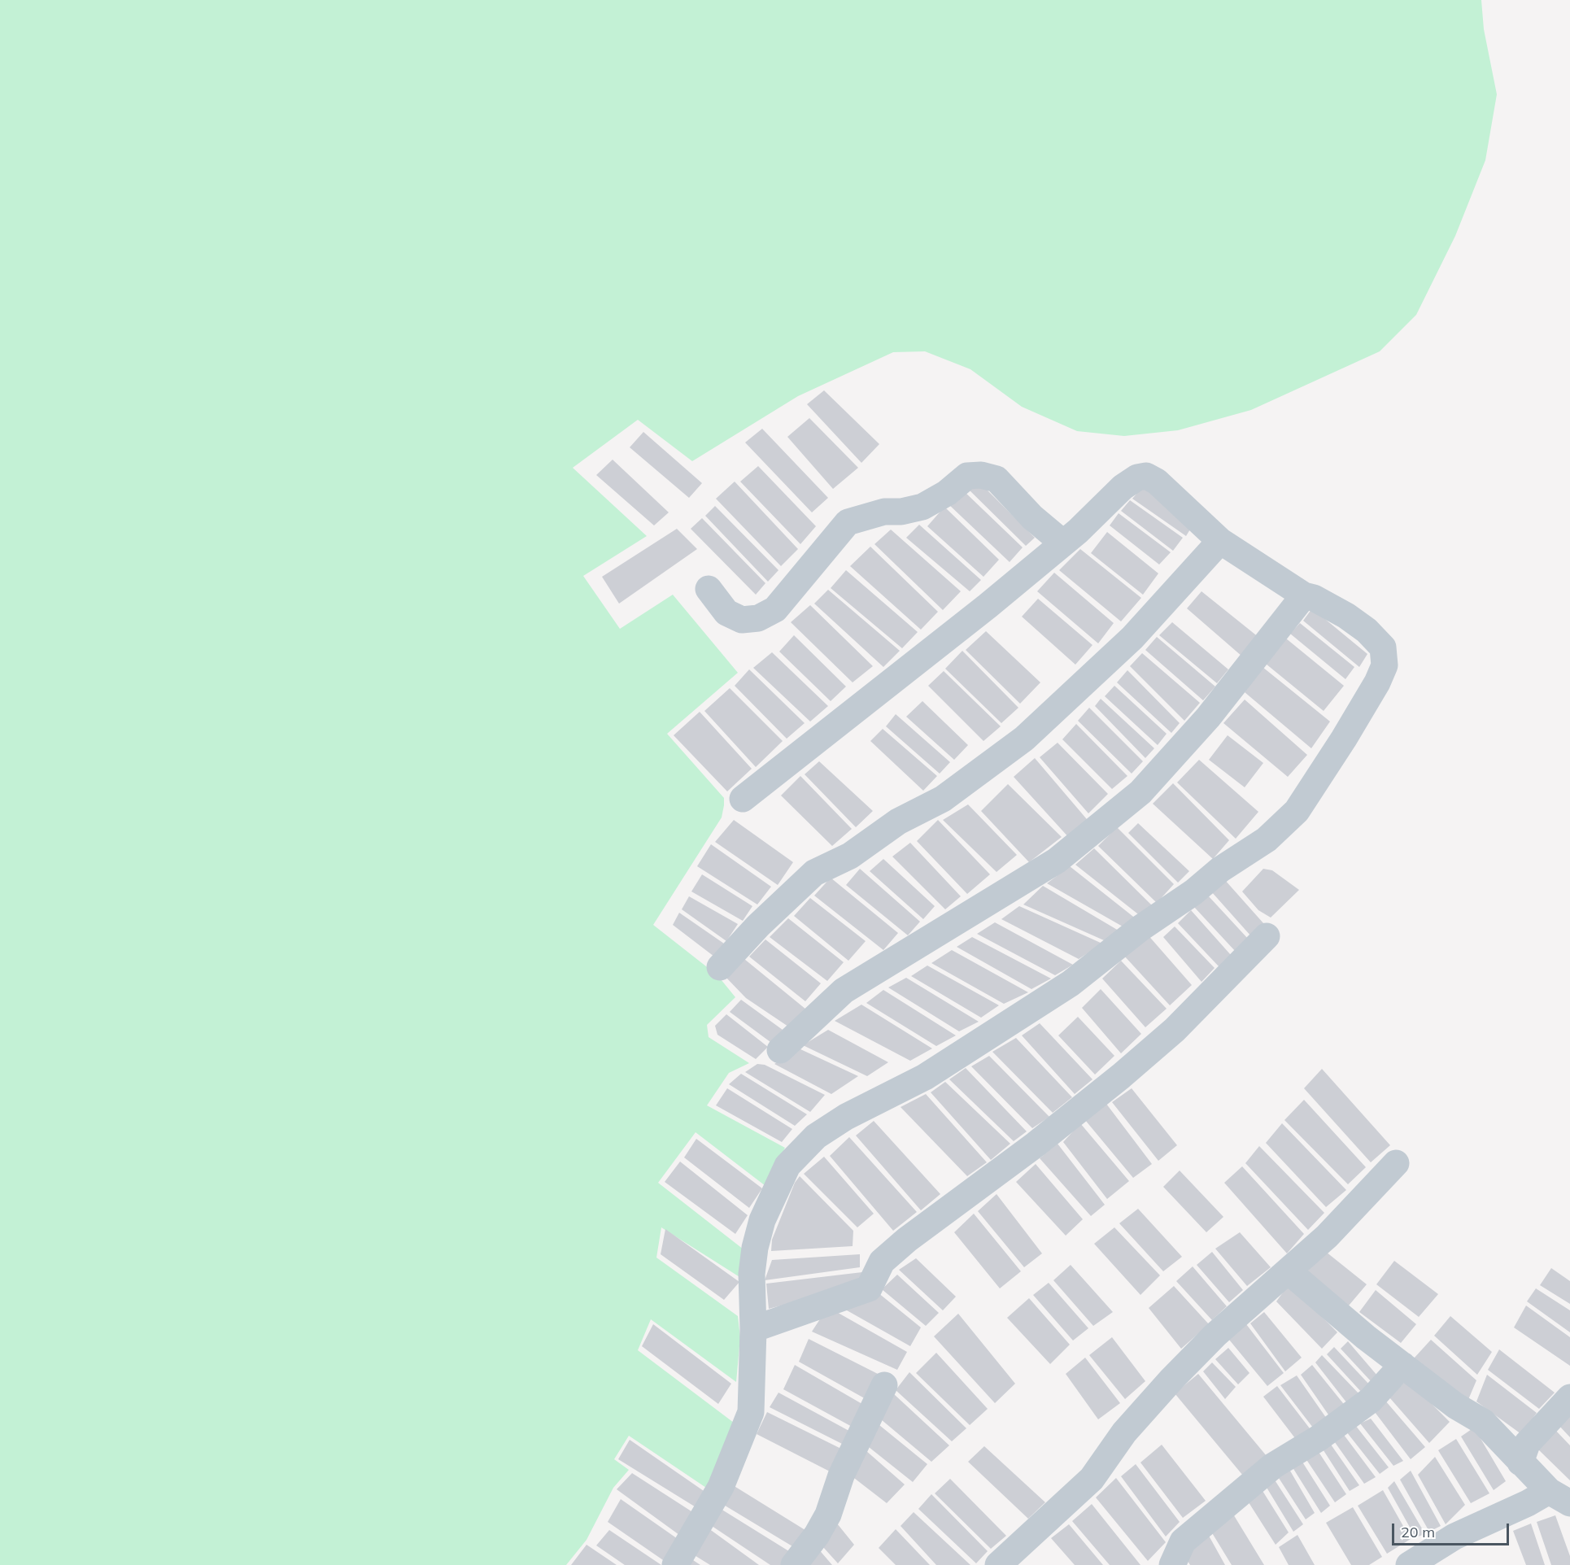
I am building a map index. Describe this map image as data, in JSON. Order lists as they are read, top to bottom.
{
  "scale_bar": "20 m"
}
